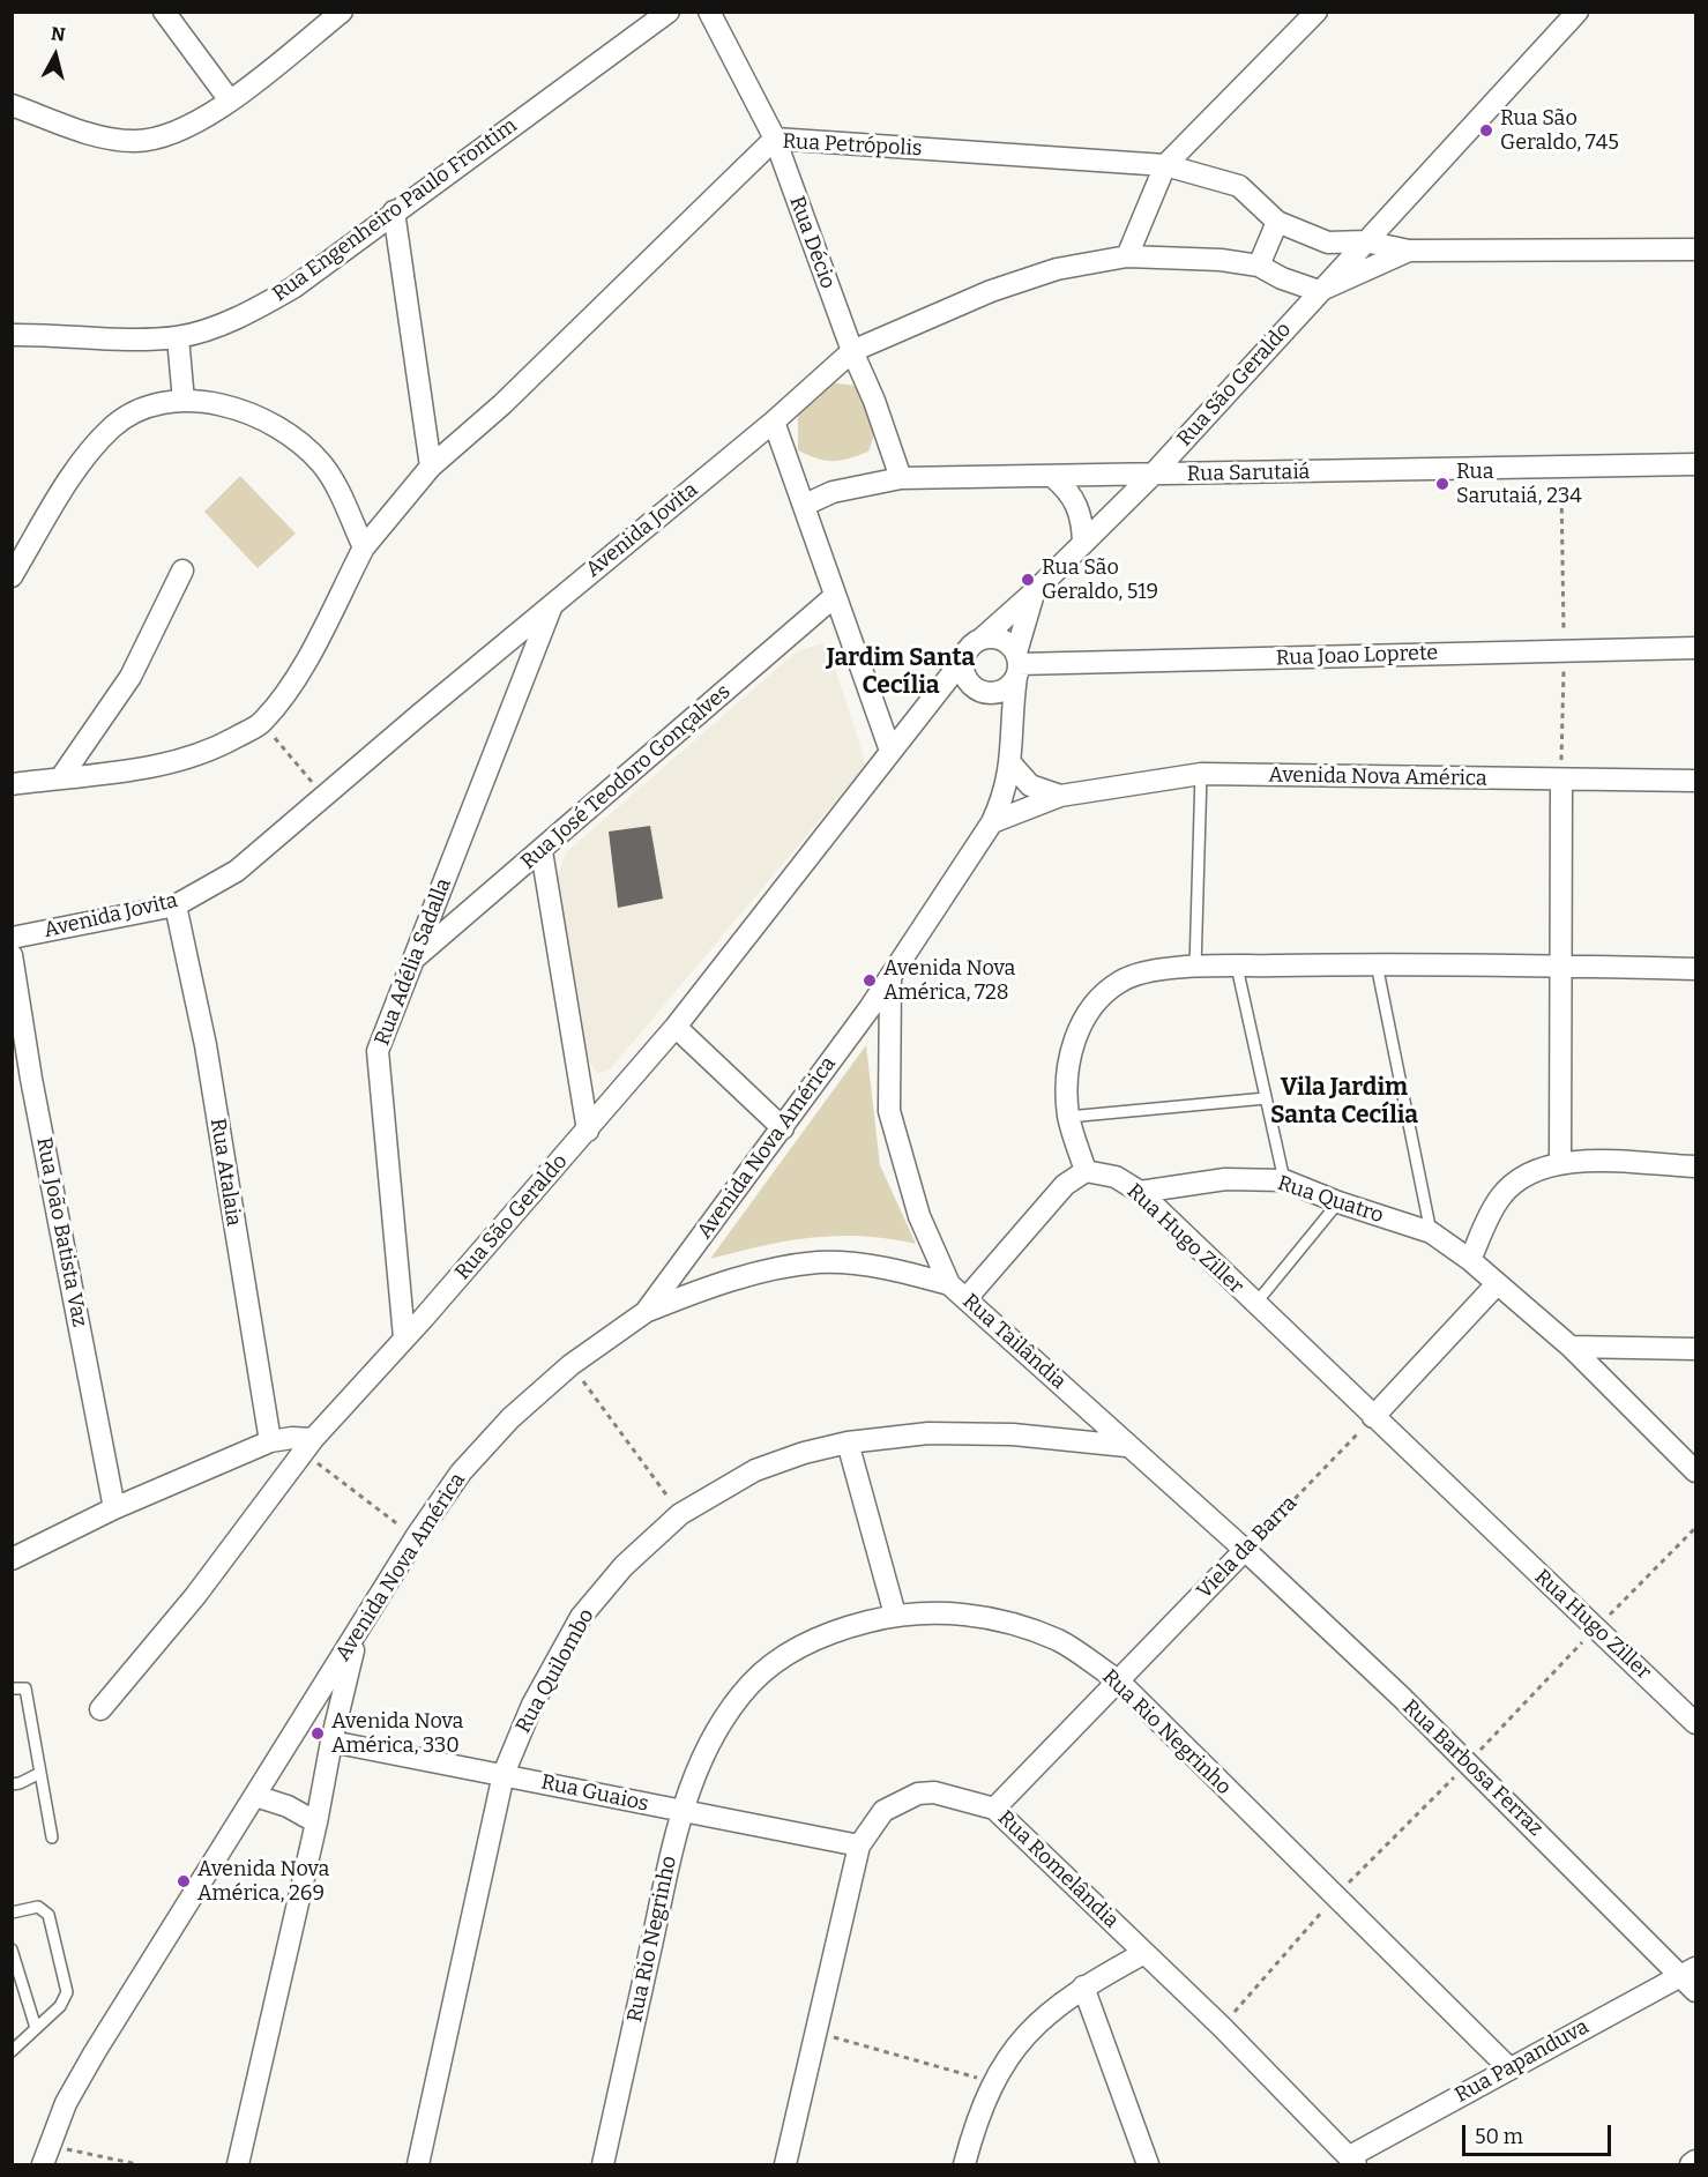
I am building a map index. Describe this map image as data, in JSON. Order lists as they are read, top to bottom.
{
  "streets": {
    "street": [
      "Rua Petrópolis",
      "Rua Engenheiro Paulo Frontim",
      "Rua Décio",
      "Rua São Geraldo",
      "Rua Sarutaiá",
      "Avenida Jovita",
      "Rua Joao Loprete",
      "Rua José Teodoro Gonçalves",
      "Avenida Nova América",
      "Rua Adélia Sadalla",
      "Rua Atalaia",
      "Rua Quatro",
      "Rua João Batista Vaz",
      "Rua Hugo Ziller",
      "Rua Tailândia",
      "Viela da Barra",
      "Rua Quilombo",
      "Rua Rio Negrinho",
      "Rua Barbosa Ferraz",
      "Rua Guaios",
      "Rua Romelândia",
      "Rua Papanduva"
    ]
  },
  "crossings": [
    ["Rua Petrópolis", "Rua Décio"],
    ["Rua Décio", "Rua Sarutaiá"],
    ["Rua Décio", "Avenida Jovita"],
    ["Rua São Geraldo", "Rua Sarutaiá"],
    ["Rua São Geraldo", "Avenida Jovita"],
    ["Rua São Geraldo", "Rua Joao Loprete"],
    ["Rua São Geraldo", "Rua Adélia Sadalla"],
    ["Avenida Jovita", "Rua Adélia Sadalla"],
    ["Avenida Jovita", "Rua Atalaia"],
    ["Rua José Teodoro Gonçalves", "Rua Adélia Sadalla"],
    ["Avenida Nova América", "Rua Tailândia"],
    ["Rua Quatro", "Rua Hugo Ziller"],
    ["Rua Hugo Ziller", "Viela da Barra"],
    ["Rua Tailândia", "Viela da Barra"],
    ["Rua Tailândia", "Rua Quilombo"],
    ["Rua Tailândia", "Rua Barbosa Ferraz"],
    ["Viela da Barra", "Rua Rio Negrinho"],
    ["Viela da Barra", "Rua Barbosa Ferraz"],
    ["Viela da Barra", "Rua Romelândia"],
    ["Rua Quilombo", "Rua Guaios"],
    ["Rua Rio Negrinho", "Rua Guaios"],
    ["Rua Rio Negrinho", "Rua Papanduva"],
    ["Rua Barbosa Ferraz", "Rua Papanduva"],
    ["Rua Guaios", "Rua Romelândia"],
    ["Rua Romelândia", "Rua Papanduva"]
  ],
  "districts": ["Jardim Santa Cecília", "Vila Jardim Santa Cecília"],
  "places": [
    "Rua São Geraldo, 745",
    "Rua Sarutaiá, 234",
    "Rua São Geraldo, 519",
    "Avenida Nova América, 728",
    "Avenida Nova América, 330",
    "Avenida Nova América, 269"
  ],
  "scale_bar": "50 m",
  "north": "top"
}
